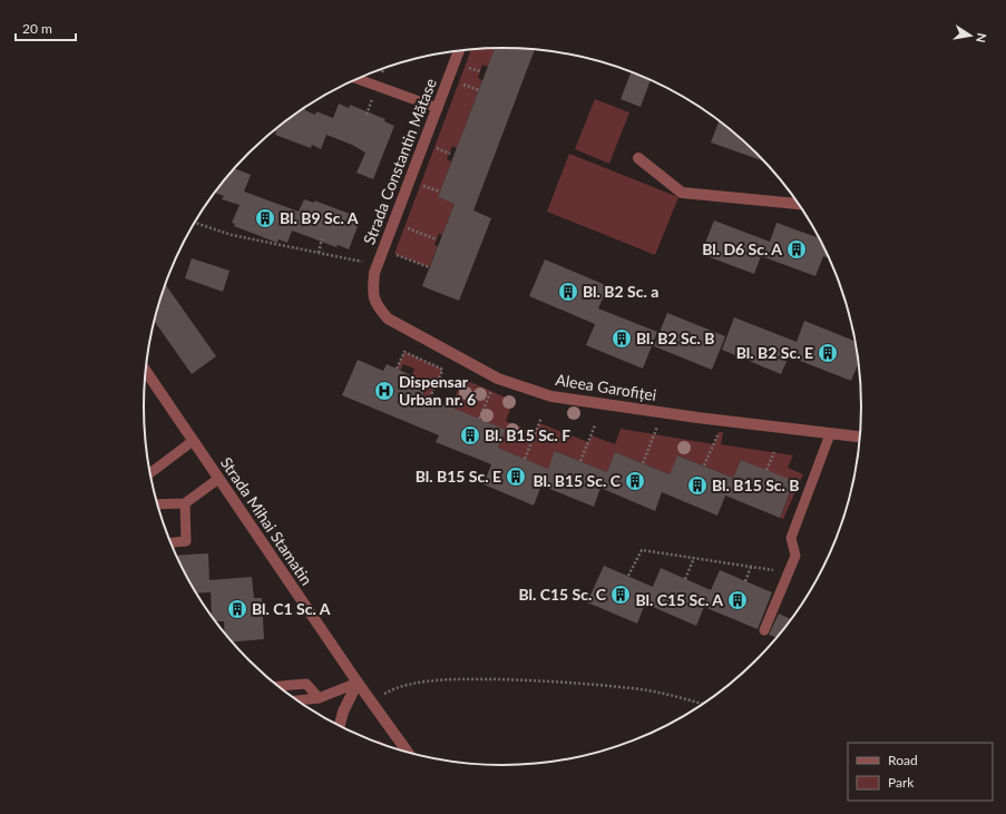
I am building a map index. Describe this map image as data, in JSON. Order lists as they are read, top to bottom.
{
  "streets": {
    "street": ["Strada Constantin Mătase", "Aleea Garofiței", "Strada Mihai Stamatin"]
  },
  "crossings": [
    ["Strada Constantin Mătase", "Aleea Garofiței"]
  ],
  "places": {
    "building": [
      "Bl. B9 Sc. A",
      "Bl. D6 Sc. A",
      "Bl. B2 Sc. a",
      "Bl. B2 Sc. B",
      "Bl. B2 Sc. E",
      "Bl. B15 Sc. F",
      "Bl. B15 Sc. E",
      "Bl. B15 Sc. C",
      "Bl. B15 Sc. B",
      "Bl. C15 Sc. C",
      "Bl. C15 Sc. A",
      "Bl. C1 Sc. A"
    ],
    "hospital": ["Dispensar Urban nr. 6"]
  },
  "legend": ["Road", "Park"],
  "scale_bar": "20 m",
  "north": "right"
}
